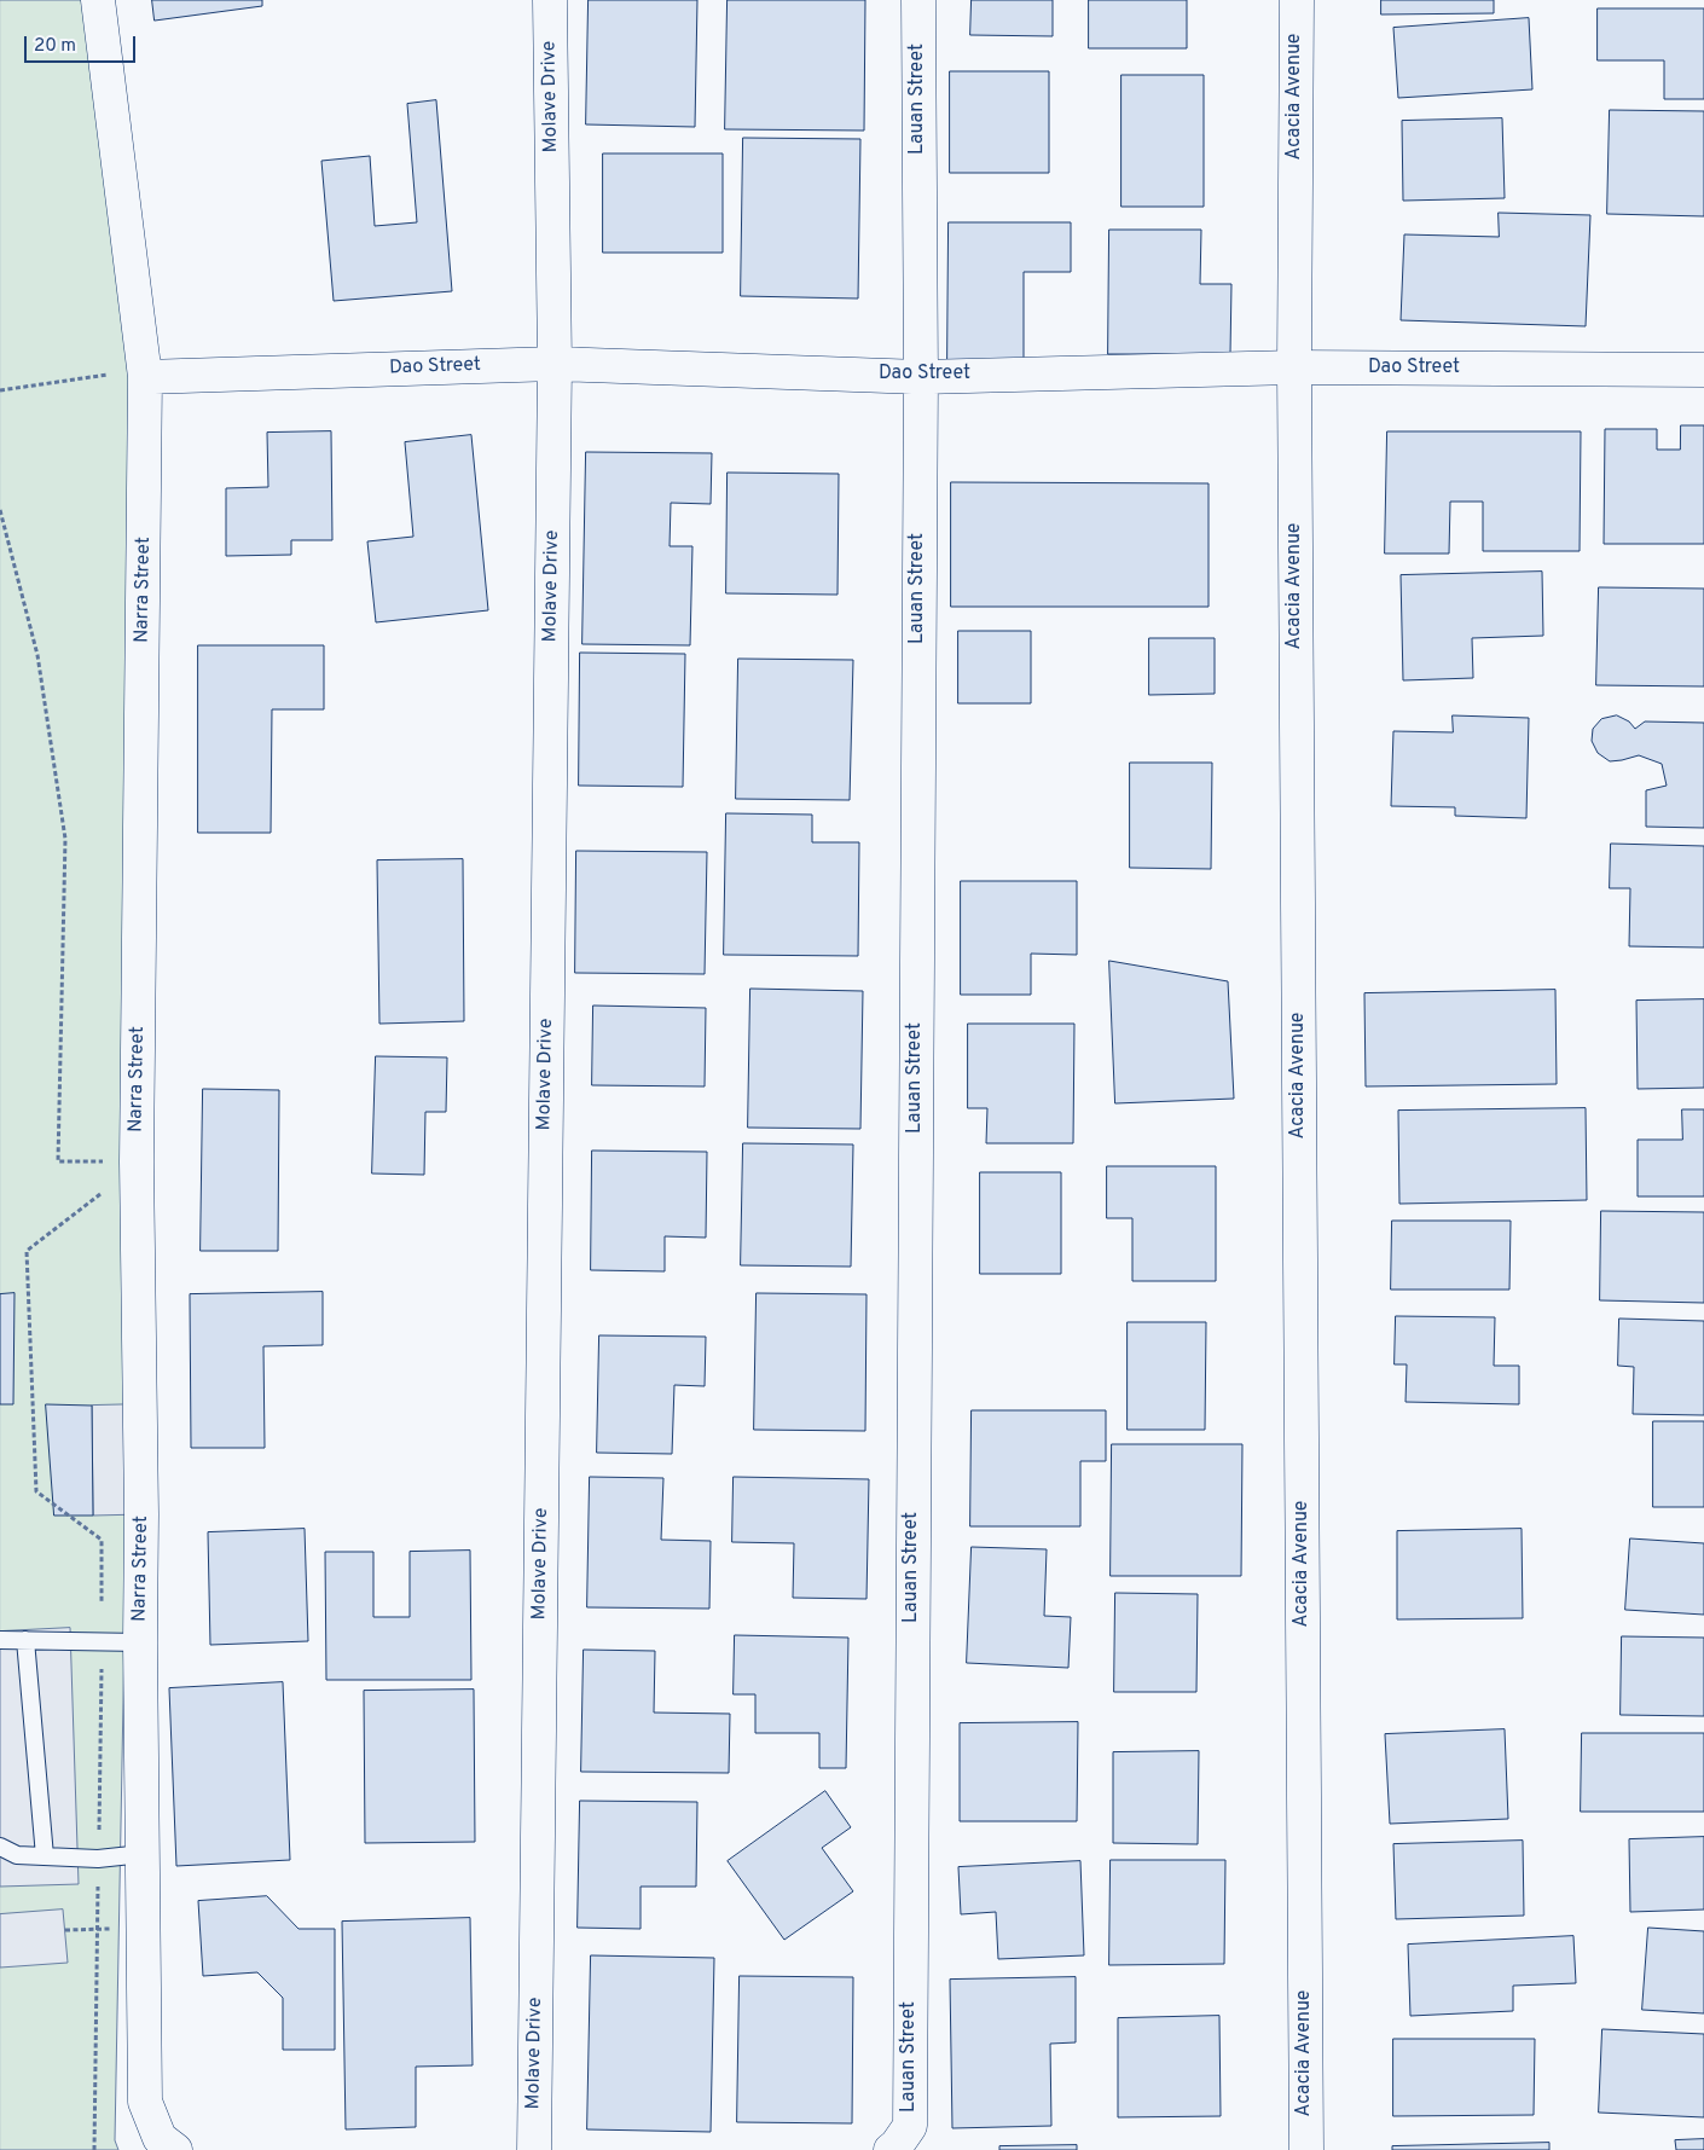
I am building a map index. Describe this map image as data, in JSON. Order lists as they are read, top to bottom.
{
  "streets": {
    "street": [
      "Molave Drive",
      "Acacia Avenue",
      "Lauan Street",
      "Dao Street",
      "Narra Street"
    ]
  },
  "crossings": [
    ["Molave Drive", "Dao Street"],
    ["Acacia Avenue", "Dao Street"],
    ["Lauan Street", "Dao Street"],
    ["Dao Street", "Narra Street"]
  ],
  "scale_bar": "20 m"
}
